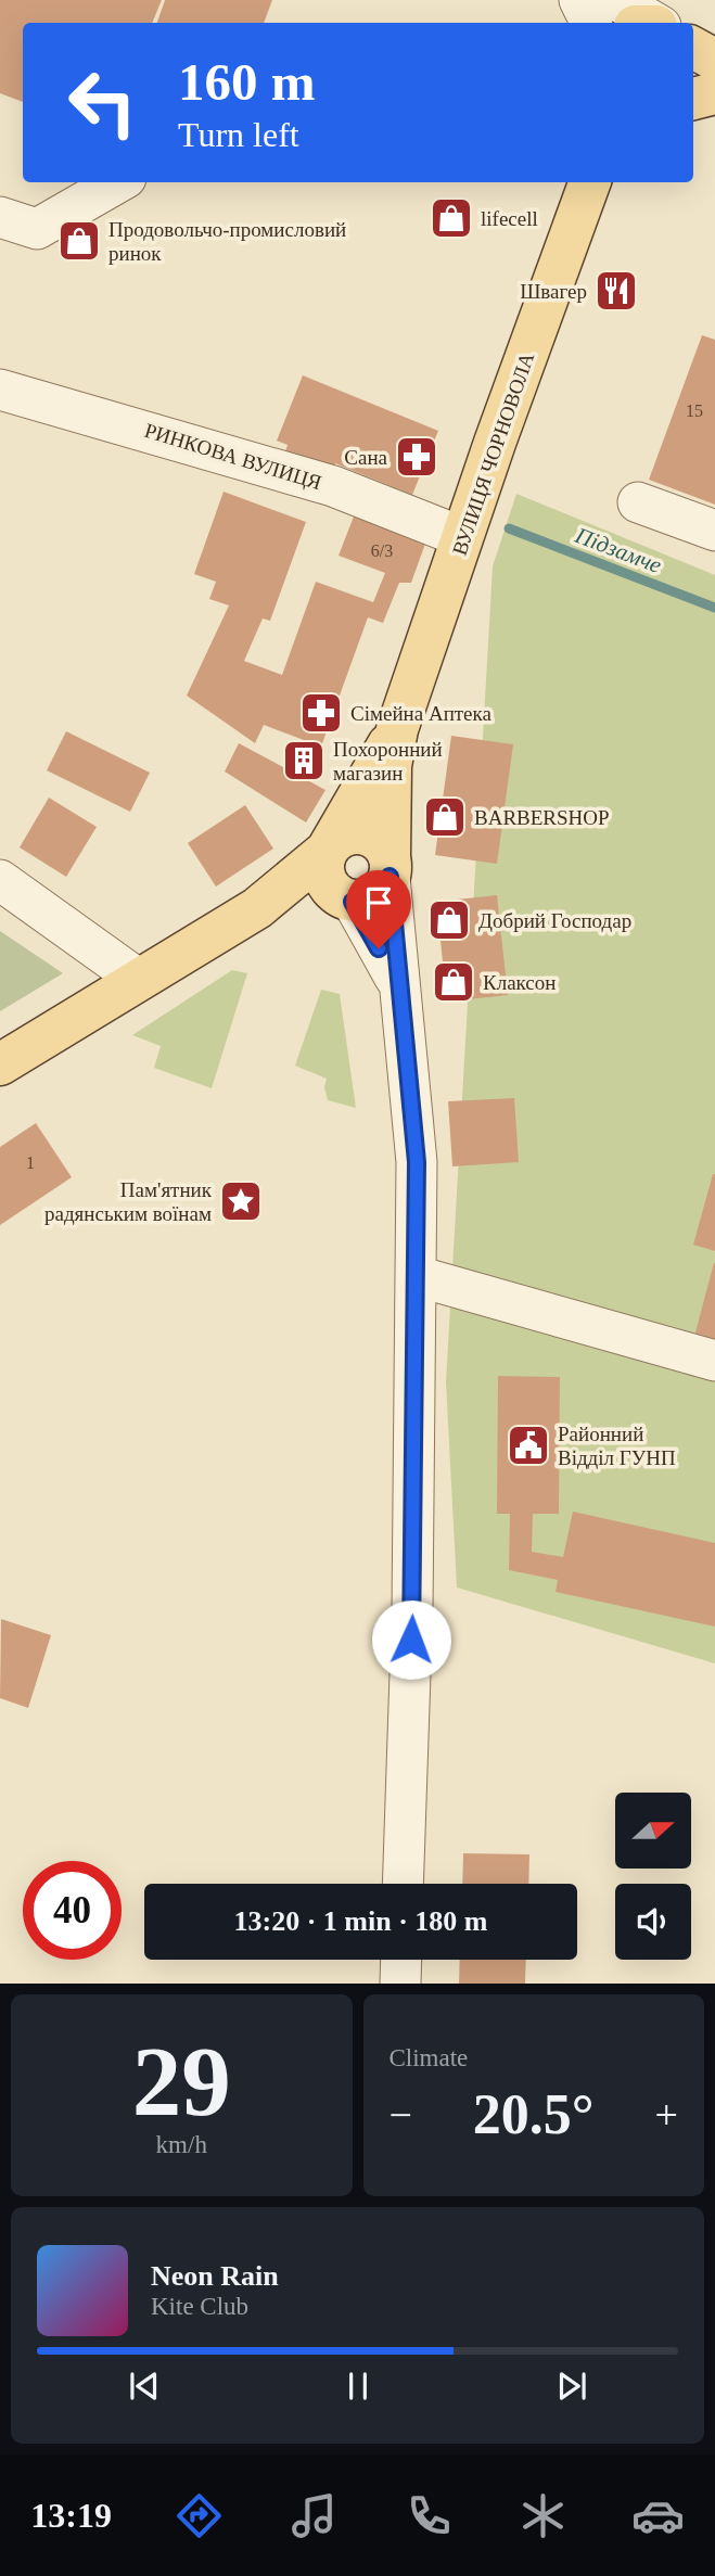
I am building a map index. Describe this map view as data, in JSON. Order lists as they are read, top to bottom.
{
  "streets": {
    "main road": ["ВУЛИЦЯ ЧОРНОВОЛА"],
    "street": ["РИНКОВА ВУЛИЦЯ"]
  },
  "crossings": [
    ["ВУЛИЦЯ ЧОРНОВОЛА", "РИНКОВА ВУЛИЦЯ"]
  ],
  "water": ["Підзамче"],
  "places": {
    "shop": [
      "lifecell",
      "Продовольчо-промисловий ринок",
      "BARBERSHOP",
      "Добрий Господар",
      "Клаксон"
    ],
    "restaurant": ["Швагер"],
    "pharmacy": ["Сана", "Сімейна Аптека"],
    "building": ["Похоронний магазин"],
    "place": ["Пам'ятник радянським воїнам"],
    "public building": ["Районний Відділ ГУНП"]
  },
  "house_numbers": ["15", "6/3", "1"],
  "north": "right",
  "page": {
    "turn": ["160 m", "Turn left"],
    "limit": "40",
    "trip": "13:20 · 1 min · 180 m",
    "tile": [
      ["29", "km/h"],
      "Climate"
    ],
    "heat": ["−", "20.5°", "+"],
    "song": ["Neon Rain", "Kite Club"],
    "tabs": "13:19"
  }
}
